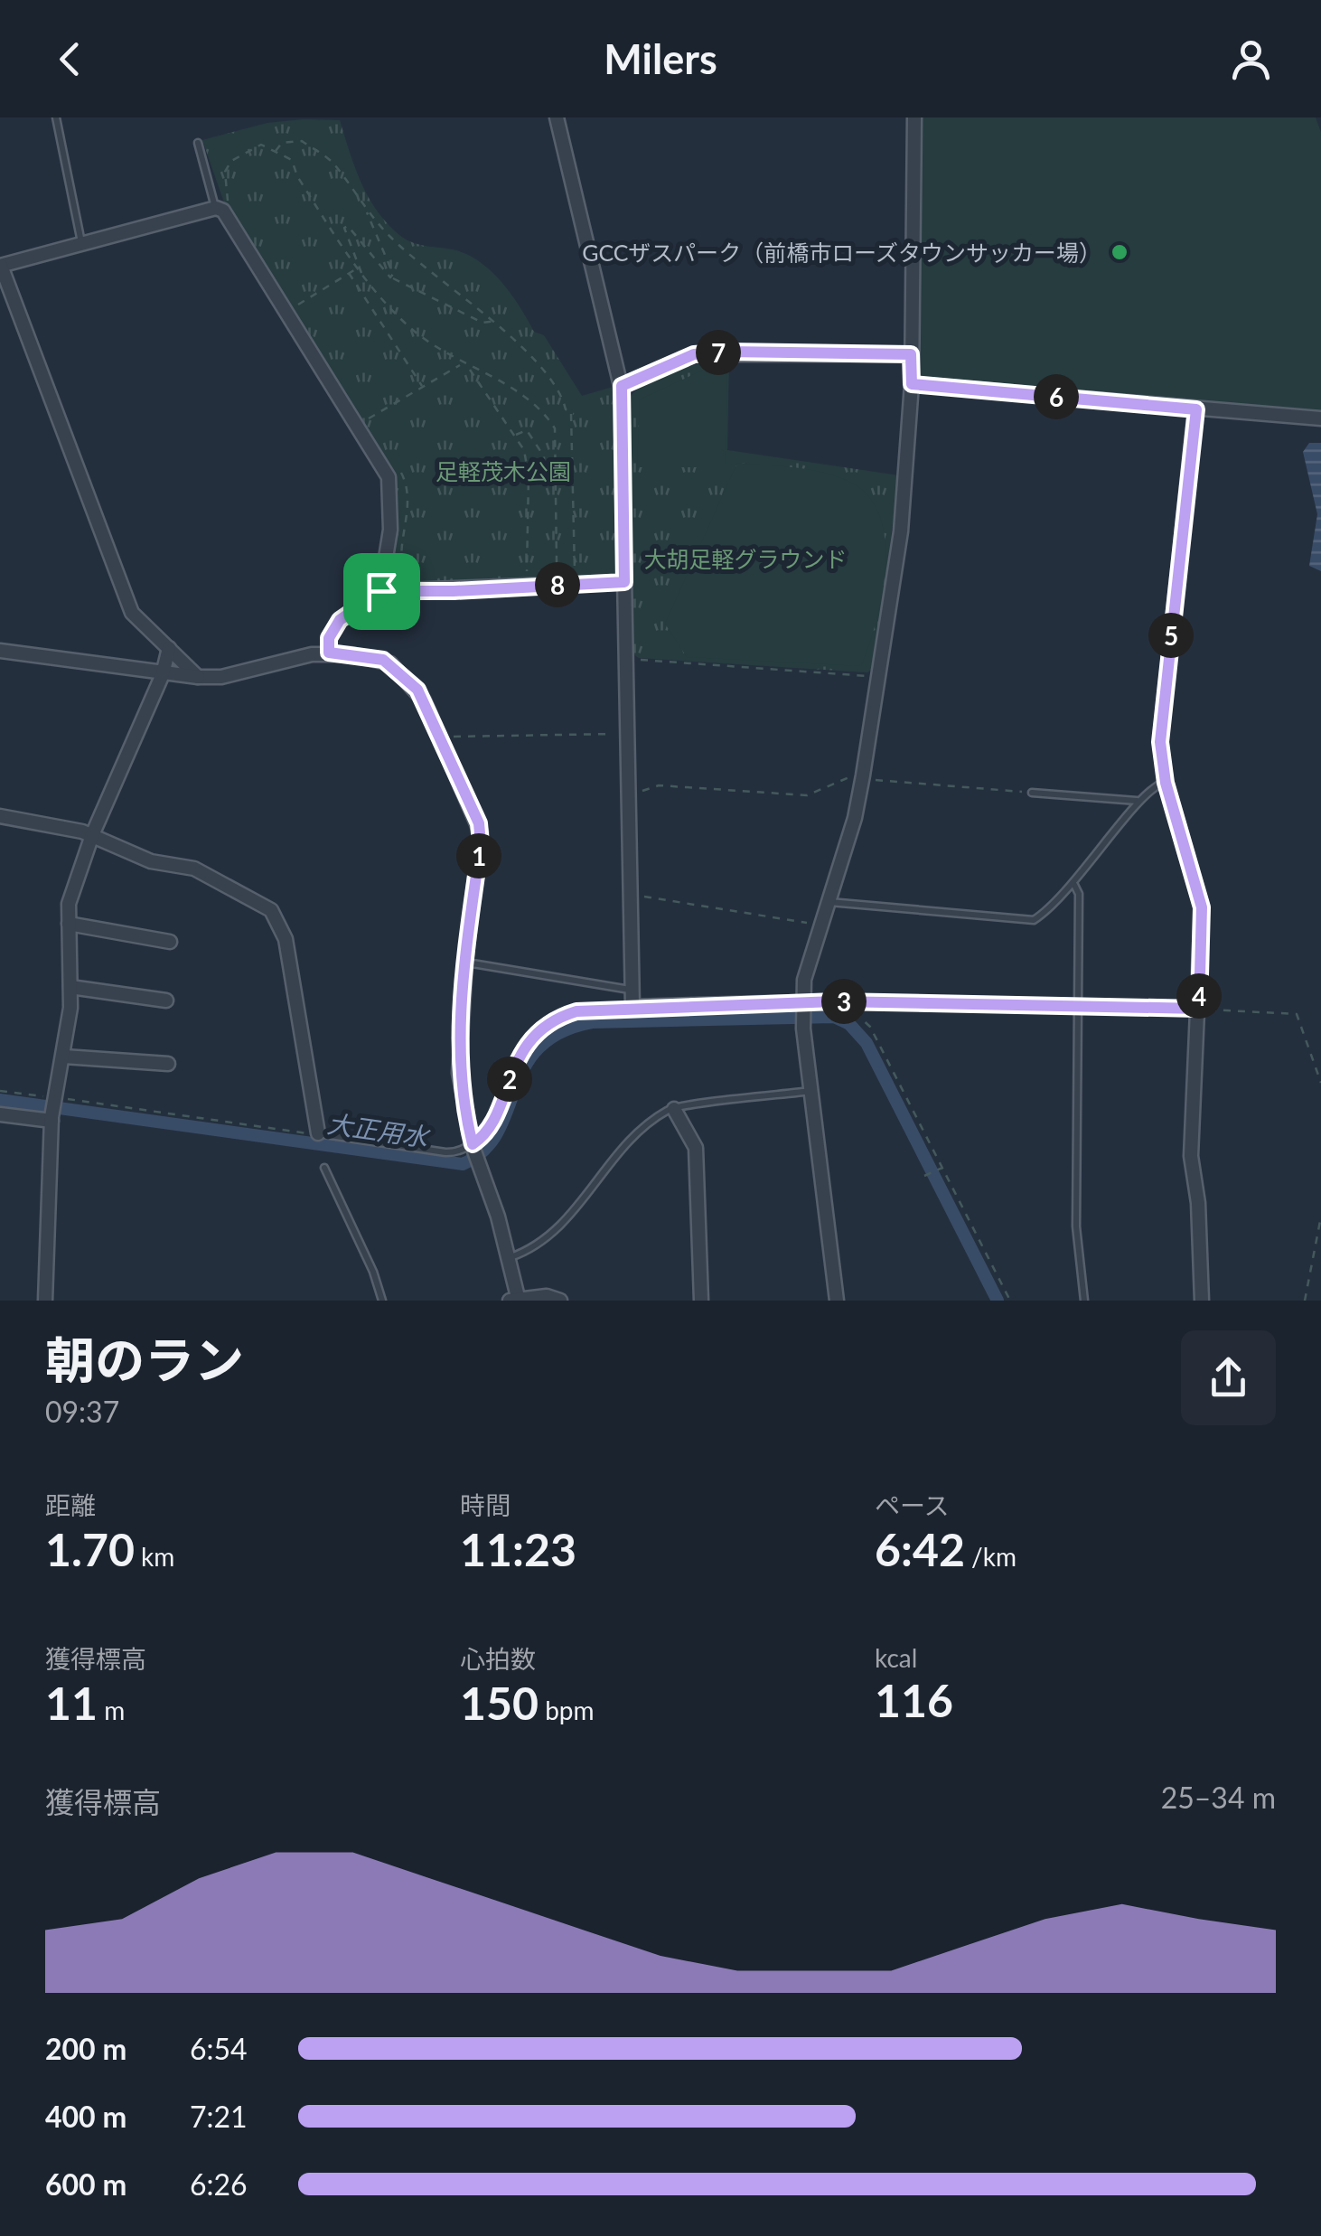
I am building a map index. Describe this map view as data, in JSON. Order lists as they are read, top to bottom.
{
  "water": ["大正用水"],
  "parks": ["足軽茂木公園", "大胡足軽グラウンド"],
  "places": ["GCCザスパーク（前橋市ローズタウンサッカー場）"],
  "page": {
    "header": "Milers",
    "pins": [
      "7",
      "6",
      "8",
      "5",
      "1",
      "4",
      "3",
      "2"
    ],
    "heading": ["朝のラン", "09:37"],
    "stats": [
      ["距離", "1.70 km"],
      ["時間", "11:23"],
      ["ペース", "6:42 /km"],
      ["獲得標高", "11 m"],
      ["心拍数", "150 bpm"],
      ["kcal", "116"]
    ],
    "chart": ["獲得標高", "25–34 m"],
    "list": [
      {
        "name": "200 m",
        "note": "6:54"
      },
      {
        "name": "400 m",
        "note": "7:21"
      },
      {
        "name": "600 m",
        "note": "6:26"
      }
    ]
  }
}
